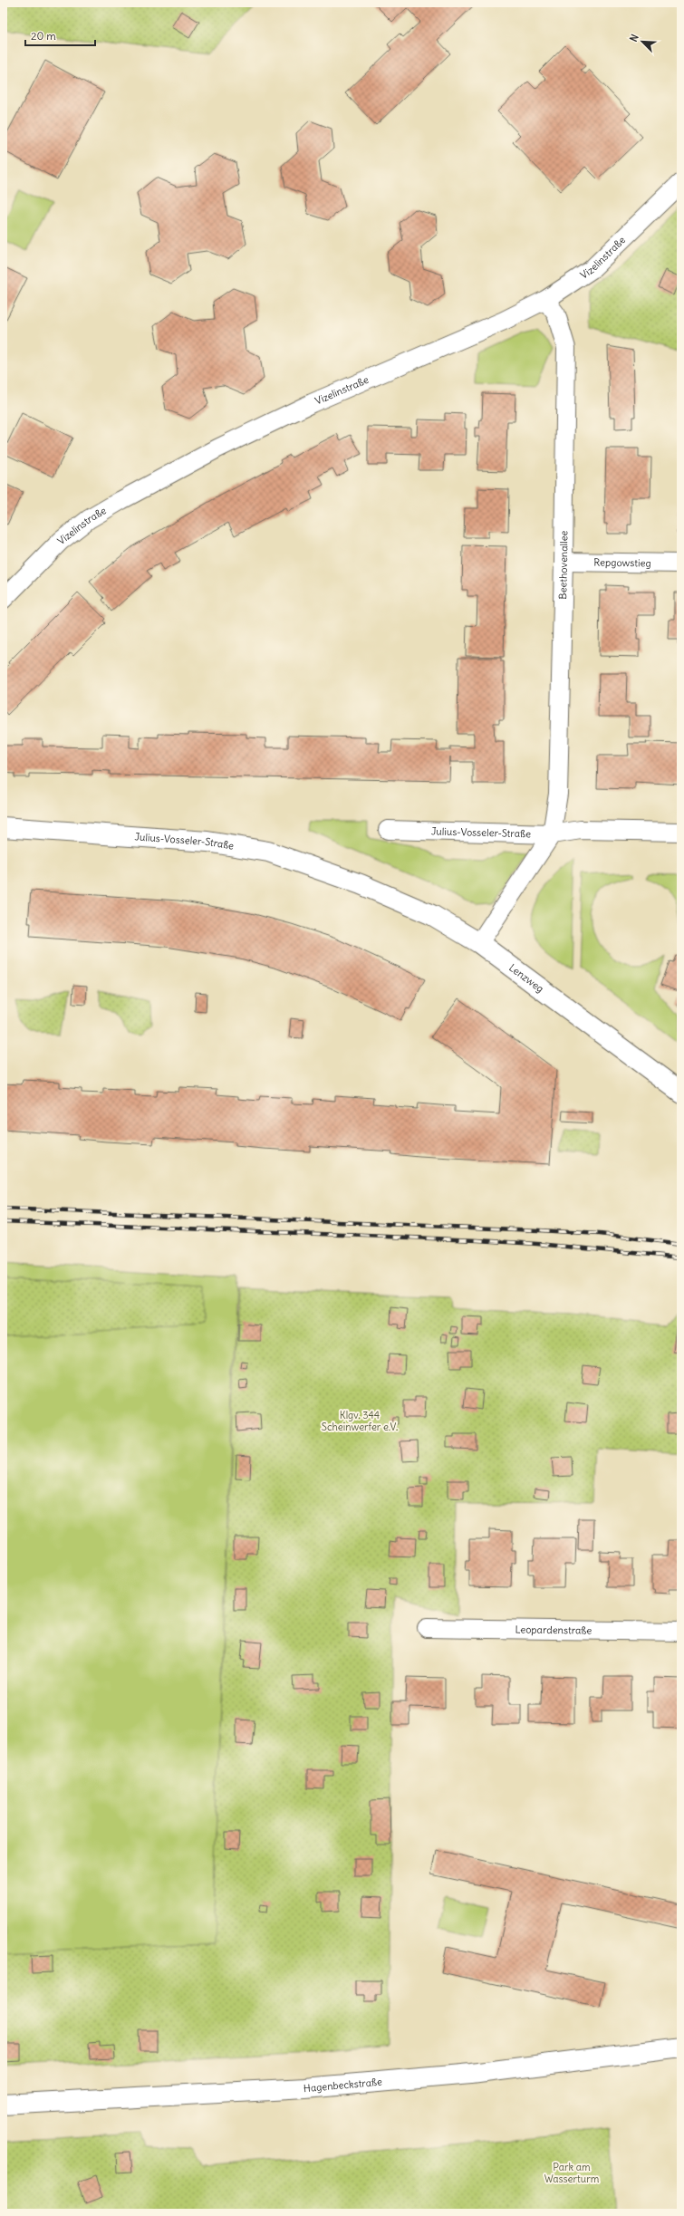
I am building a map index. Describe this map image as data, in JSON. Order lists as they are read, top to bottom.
{
  "streets": {
    "street": [
      "Vizelinstraße",
      "Repgowstieg",
      "Beethovenallee",
      "Julius-Vosseler-Straße",
      "Lenzweg",
      "Leopardenstraße",
      "Hagenbeckstraße"
    ]
  },
  "crossings": [
    ["Vizelinstraße", "Beethovenallee"],
    ["Repgowstieg", "Beethovenallee"],
    ["Beethovenallee", "Julius-Vosseler-Straße"],
    ["Julius-Vosseler-Straße", "Lenzweg"]
  ],
  "parks": ["Klgv. 344 Scheinwerfer e.V.", "Park am Wasserturm"],
  "scale_bar": "20 m",
  "north": "top left"
}
